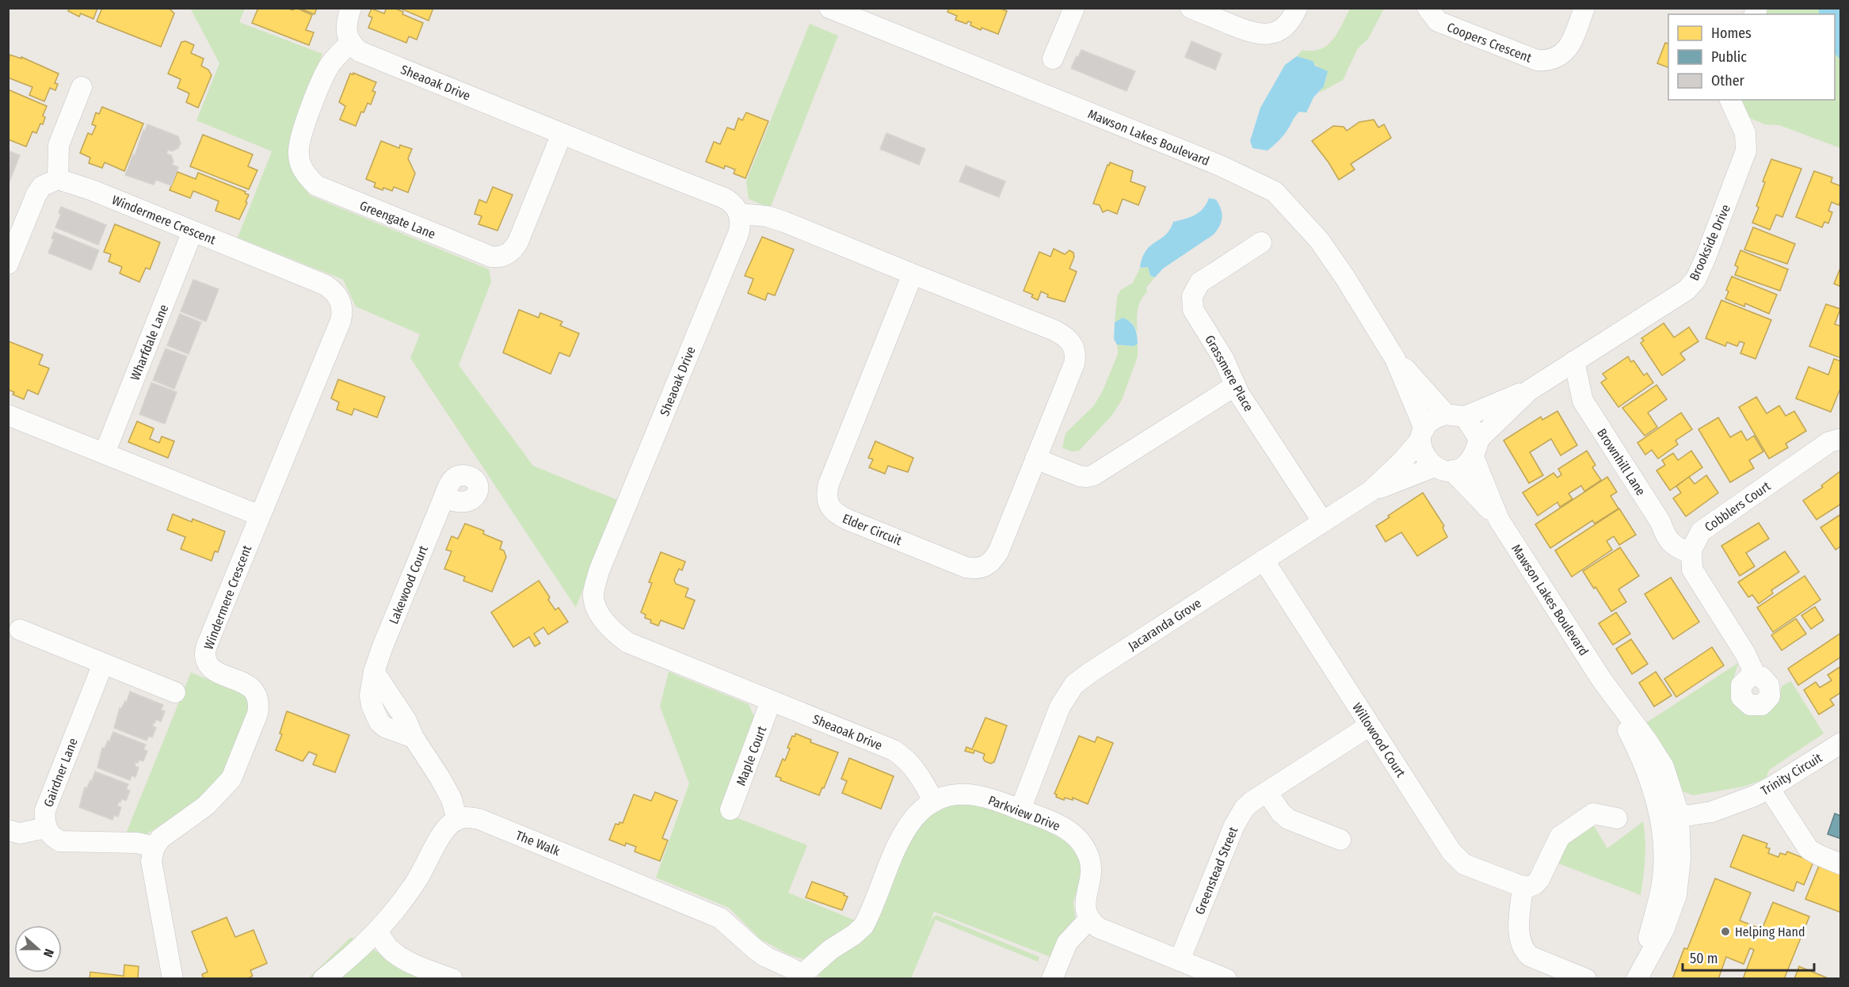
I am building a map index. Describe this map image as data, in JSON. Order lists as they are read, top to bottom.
{
  "streets": {
    "street": [
      "Coopers Crescent",
      "Sheaoak Drive",
      "Mawson Lakes Boulevard",
      "Windermere Crescent",
      "Greengate Lane",
      "Brookside Drive",
      "Wharfdale Lane",
      "Grassmere Place",
      "Brownhill Lane",
      "Cobblers Court",
      "Elder Circuit",
      "Lakewood Court",
      "Jacaranda Grove",
      "Willowood Court",
      "Maple Court",
      "Gairdner Lane",
      "Trinity Circuit",
      "Parkview Drive",
      "The Walk",
      "Greenstead Street"
    ]
  },
  "crossings": [
    ["Sheaoak Drive", "Greengate Lane"],
    ["Sheaoak Drive", "Elder Circuit"],
    ["Sheaoak Drive", "Maple Court"],
    ["Sheaoak Drive", "Parkview Drive"],
    ["Mawson Lakes Boulevard", "Brookside Drive"],
    ["Mawson Lakes Boulevard", "Jacaranda Grove"],
    ["Mawson Lakes Boulevard", "Trinity Circuit"],
    ["Windermere Crescent", "Wharfdale Lane"],
    ["Brookside Drive", "Brownhill Lane"],
    ["Brookside Drive", "Jacaranda Grove"],
    ["Grassmere Place", "Jacaranda Grove"],
    ["Brownhill Lane", "Cobblers Court"],
    ["Lakewood Court", "The Walk"],
    ["Jacaranda Grove", "Willowood Court"],
    ["Jacaranda Grove", "Parkview Drive"],
    ["Willowood Court", "Greenstead Street"],
    ["Parkview Drive", "The Walk"]
  ],
  "places": ["Helping Hand"],
  "legend": ["Homes", "Public", "Other"],
  "scale_bar": "50 m",
  "north": "right"
}
